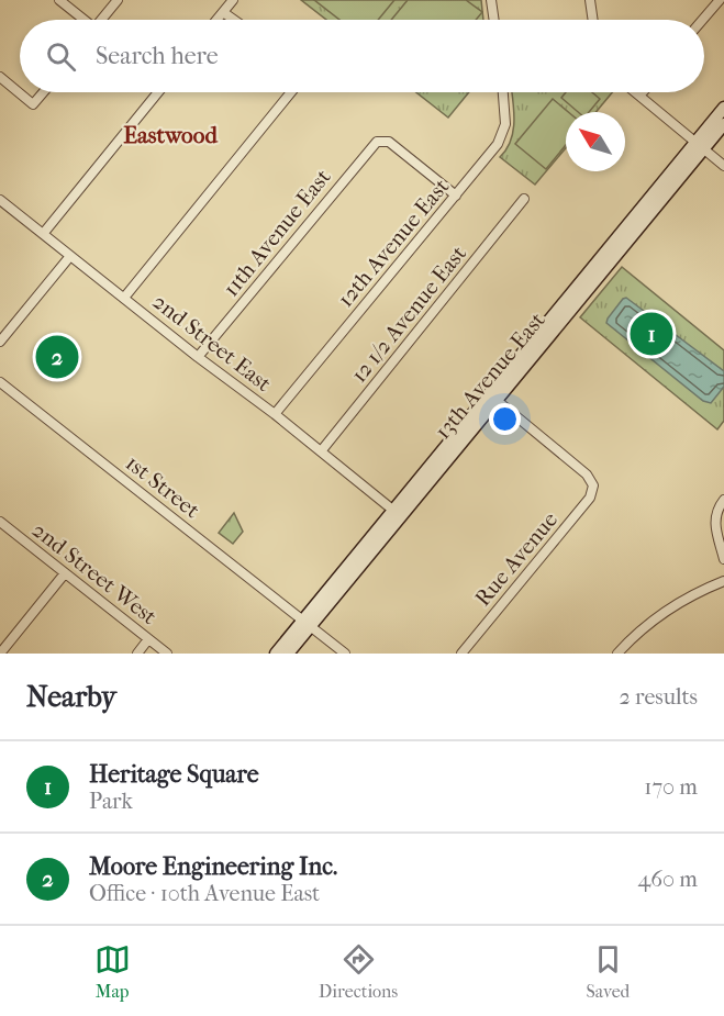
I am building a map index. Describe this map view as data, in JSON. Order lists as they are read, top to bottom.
{
  "streets": {
    "main road": ["13th Avenue East"],
    "street": [
      "11th Avenue East",
      "12th Avenue East",
      "12 1/2 Avenue East",
      "2nd Street East",
      "1st Street",
      "Rue Avenue",
      "2nd Street West"
    ]
  },
  "crossings": [
    ["11th Avenue East", "12th Avenue East"],
    ["11th Avenue East", "2nd Street East"],
    ["12th Avenue East", "2nd Street East"],
    ["12 1/2 Avenue East", "2nd Street East"],
    ["2nd Street East", "13th Avenue East"],
    ["13th Avenue East", "1st Street"],
    ["13th Avenue East", "Rue Avenue"]
  ],
  "districts": ["Eastwood"],
  "north": "top left",
  "page": {
    "search": "Search here",
    "pins": ["1", "2"],
    "heading": ["Nearby", "2 results"],
    "list": [
      {
        "mark": "1",
        "name": "Heritage Square",
        "note": "Park",
        "value": "170 m"
      },
      {
        "mark": "2",
        "name": "Moore Engineering Inc.",
        "note": "Office · 10th Avenue East",
        "value": "460 m"
      }
    ],
    "nav": ["Map", "Directions", "Saved"]
  }
}
